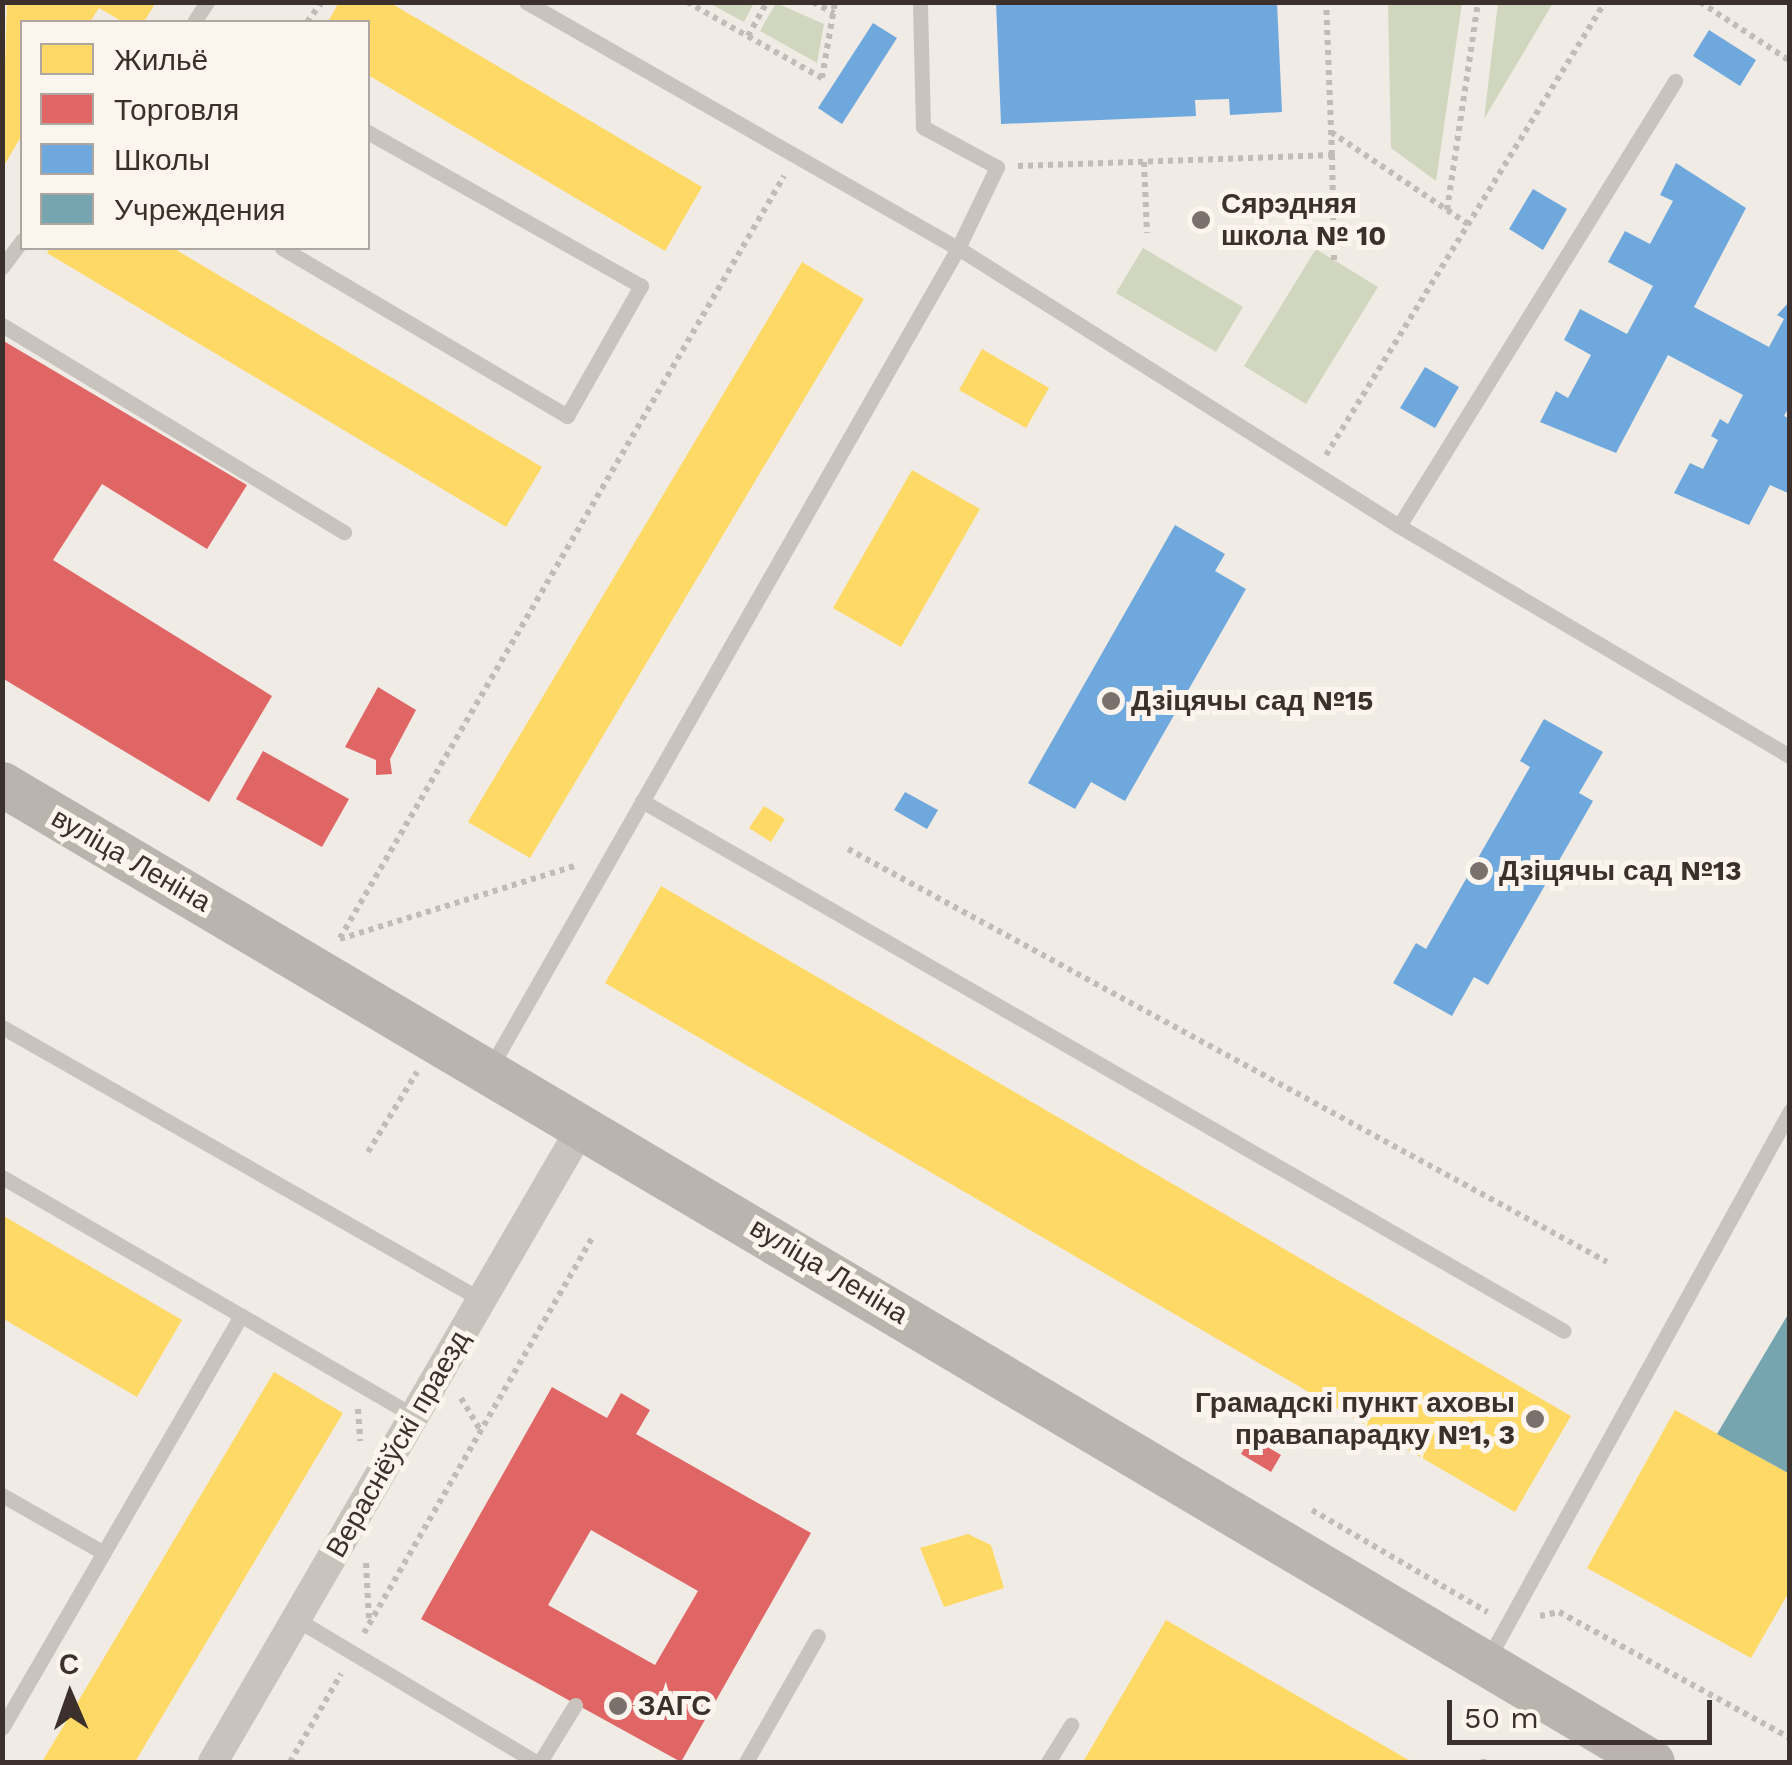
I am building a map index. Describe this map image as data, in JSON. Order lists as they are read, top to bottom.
{
  "streets": {
    "street": ["вуліца Леніна", "Вераснёўскі праезд"]
  },
  "crossings": [
    ["вуліца Леніна", "Вераснёўскі праезд"]
  ],
  "places": [
    "Сярэдняя школа № 10",
    "Дзіцячы сад №15",
    "Дзіцячы сад №13",
    "Грамадскі пункт аховы правапарадку №1, 3",
    "ЗАГС"
  ],
  "legend": [
    "Жильё",
    "Торговля",
    "Школы",
    "Учреждения"
  ],
  "scale_bar": "50 m",
  "north": "top"
}
